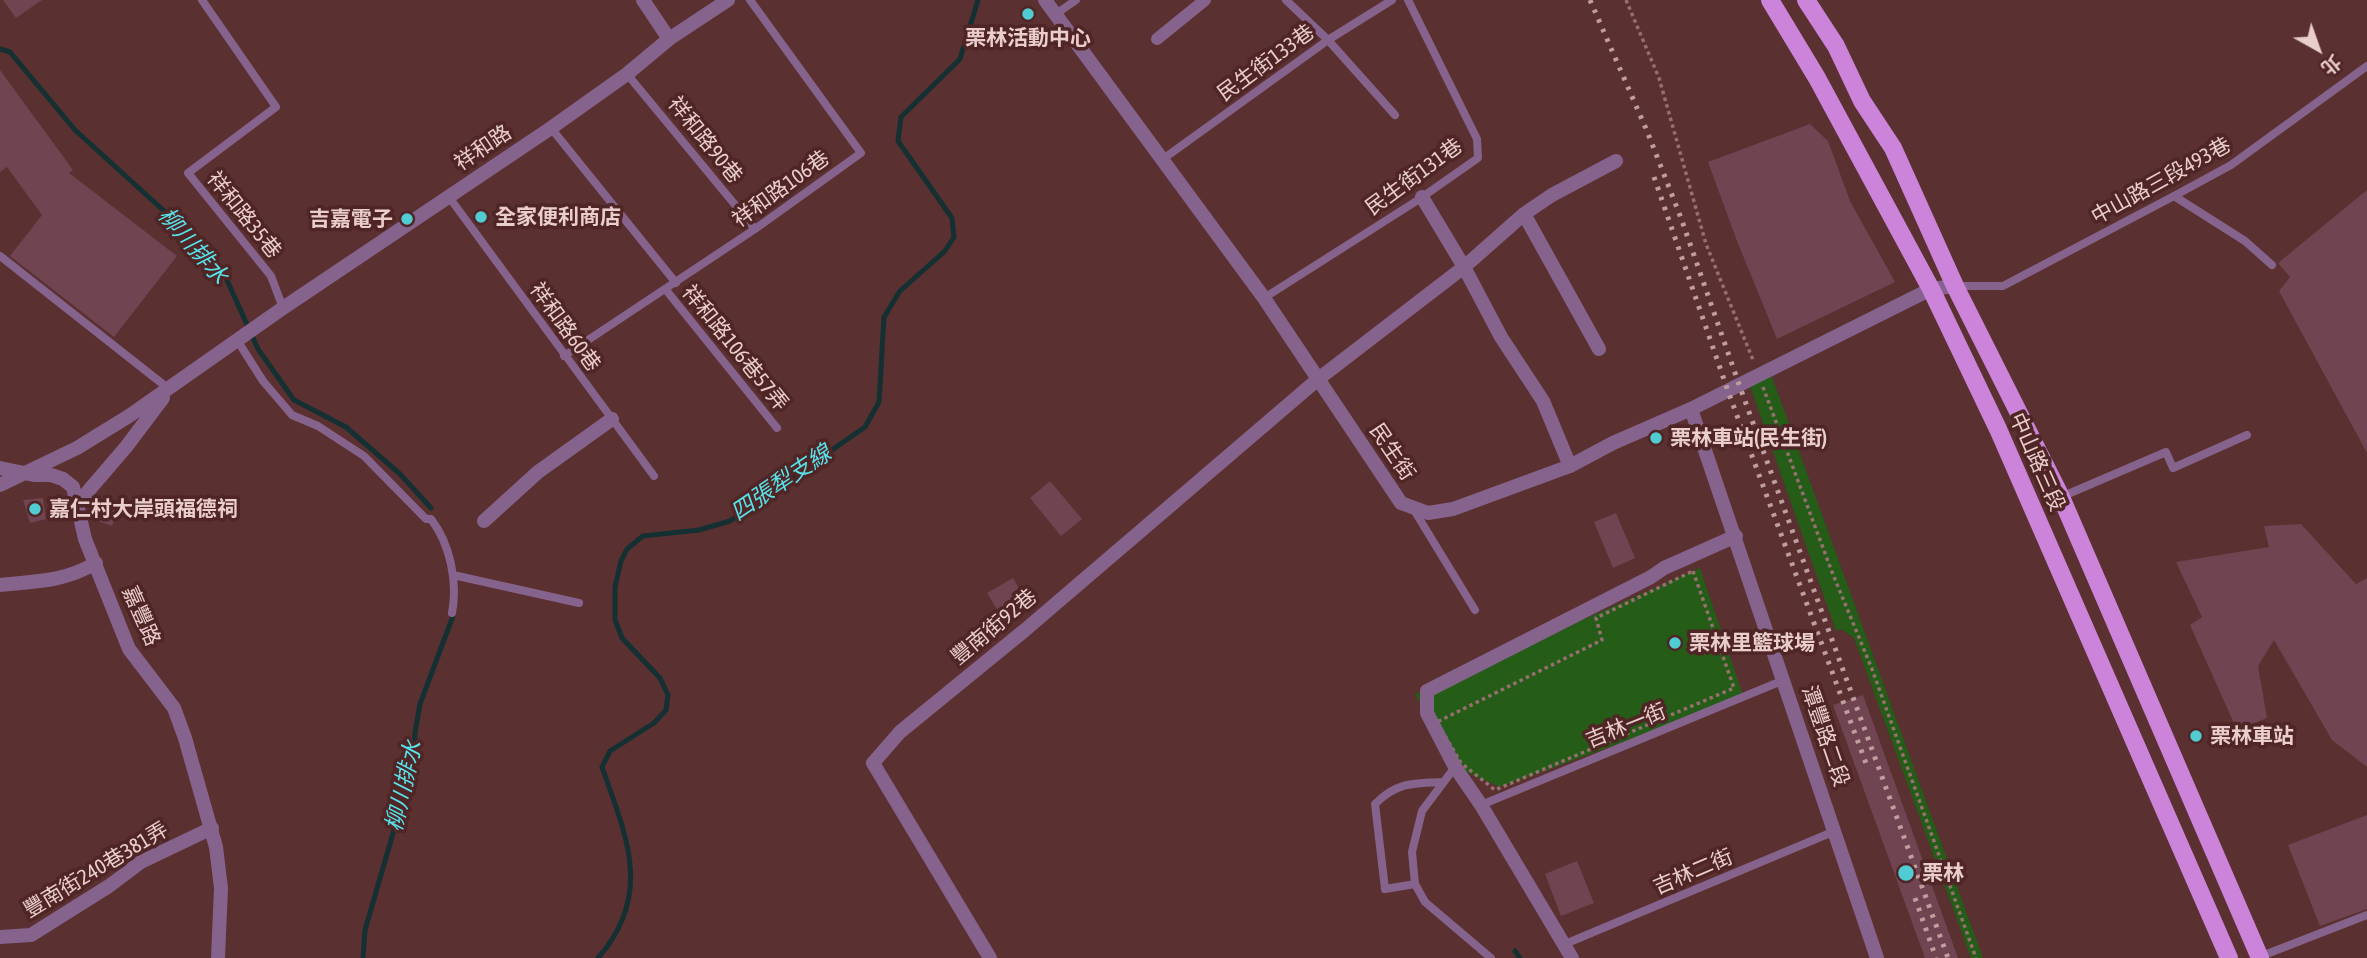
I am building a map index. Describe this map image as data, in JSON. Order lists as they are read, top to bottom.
{
  "streets": {
    "main road": ["中山路三段"],
    "street": [
      "祥和路",
      "民生街",
      "嘉豐路",
      "豐南街92巷",
      "潭豐路二段",
      "豐南街240巷381弄"
    ],
    "lane": [
      "民生街133巷",
      "祥和路90巷",
      "民生街131巷",
      "中山路三段493巷",
      "祥和路106巷",
      "祥和路35巷",
      "祥和路60巷",
      "祥和路106巷57弄",
      "吉林一街",
      "吉林二街"
    ]
  },
  "crossings": [
    ["民生街133巷", "民生街"],
    ["祥和路90巷", "祥和路"],
    ["祥和路90巷", "祥和路106巷"],
    ["祥和路", "祥和路35巷"],
    ["祥和路", "祥和路60巷"],
    ["民生街131巷", "民生街"],
    ["中山路三段493巷", "民生街"],
    ["中山路三段493巷", "中山路三段"],
    ["祥和路106巷", "祥和路60巷"],
    ["祥和路106巷", "祥和路106巷57弄"],
    ["民生街", "中山路三段"],
    ["民生街", "豐南街92巷"],
    ["民生街", "潭豐路二段"],
    ["嘉豐路", "豐南街240巷381弄"],
    ["吉林一街", "潭豐路二段"],
    ["潭豐路二段", "吉林二街"]
  ],
  "water": ["柳川排水", "四張犁支線"],
  "places": [
    "栗林活動中心",
    "全家便利商店",
    "吉嘉電子",
    "栗林車站(民生街)",
    "嘉仁村大岸頭福德祠",
    "栗林里籃球場",
    "栗林車站",
    "栗林"
  ],
  "north": "bottom right"
}
